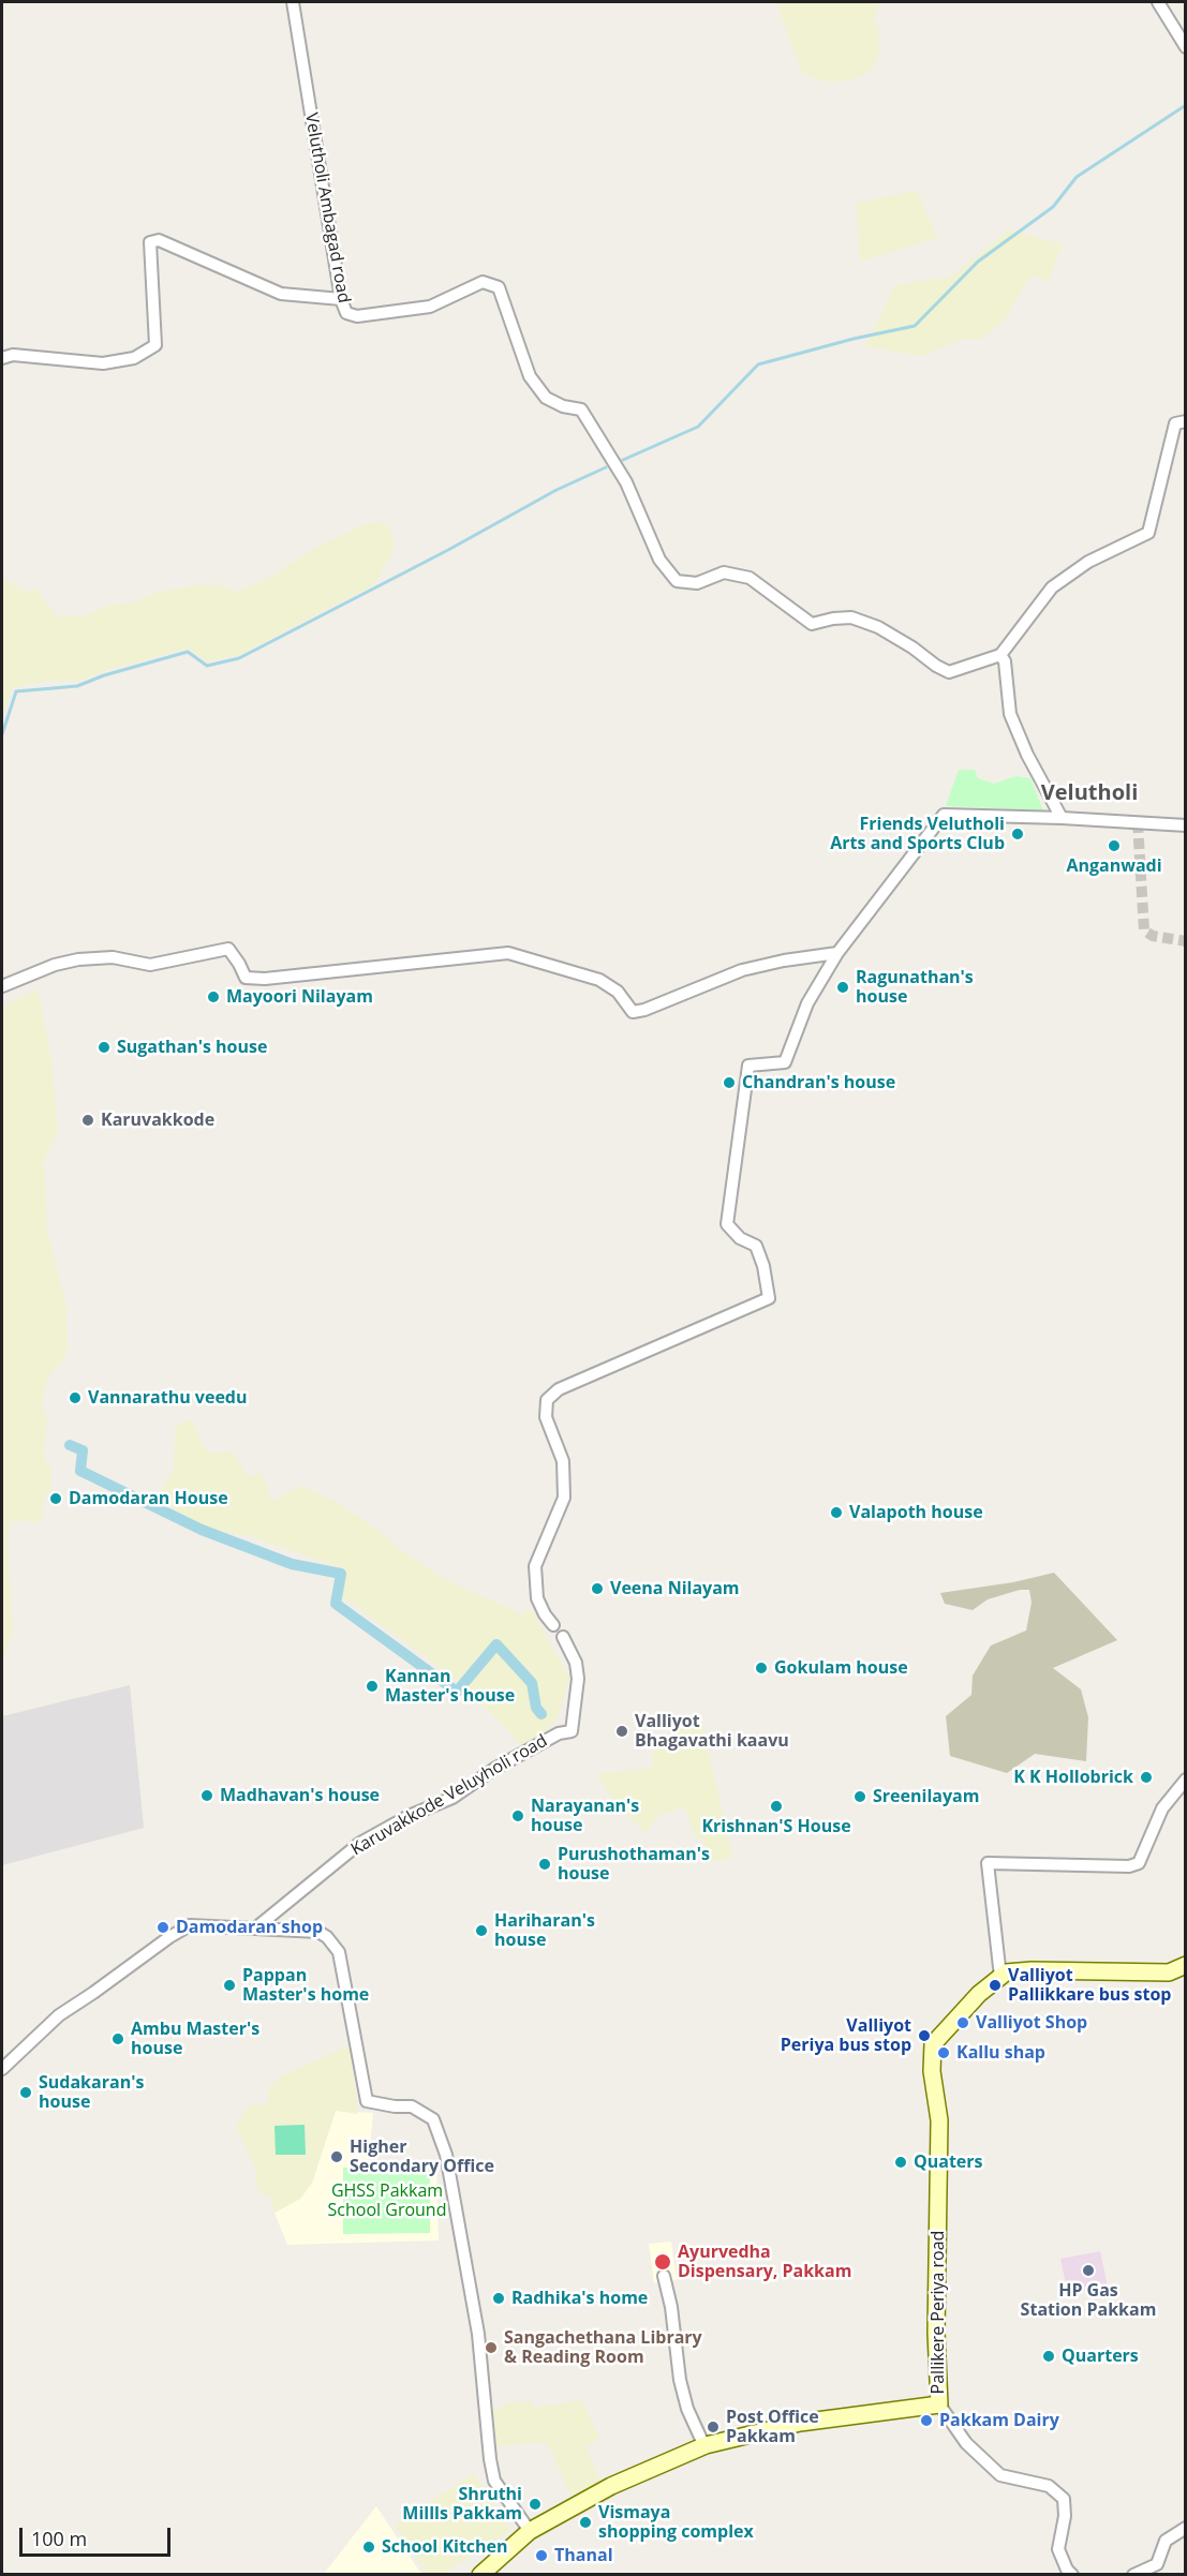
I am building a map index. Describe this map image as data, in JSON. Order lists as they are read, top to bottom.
{
  "streets": {
    "main road": ["Pallikere Periya road"],
    "street": ["Velutholi Ambagad road", "Karuvakkode Veluyholi road"]
  },
  "districts": ["Velutholi"],
  "parks": ["GHSS Pakkam School Ground"],
  "places": [
    "Friends Velutholi Arts and Sports Club",
    "Anganwadi",
    "Ragunathan's house",
    "Mayoori Nilayam",
    "Sugathan's house",
    "Chandran's house",
    "Karuvakkode",
    "Vannarathu veedu",
    "Damodaran House",
    "Valapoth house",
    "Veena Nilayam",
    "Gokulam house",
    "Kannan Master's house",
    "Valliyot Bhagavathi kaavu",
    "K K Hollobrick",
    "Madhavan's house",
    "Sreenilayam",
    "Krishnan'S House",
    "Narayanan's house",
    "Purushothaman's house",
    "Damodaran shop",
    "Hariharan's house",
    "Pappan Master's home",
    "Valliyot Pallikkare bus stop",
    "Valliyot Shop",
    "Valliyot Periya bus stop",
    "Ambu Master's house",
    "Kallu shap",
    "Sudakaran's house",
    "Higher Secondary Office",
    "Quaters",
    "Ayurvedha Dispensary, Pakkam",
    "HP Gas Station Pakkam",
    "Radhika's home",
    "Sangachethana Library & Reading Room",
    "Quarters",
    "Pakkam Dairy",
    "Post Office Pakkam",
    "Shruthi Millls Pakkam",
    "Vismaya shopping complex",
    "School Kitchen",
    "Thanal"
  ],
  "scale_bar": "100 m"
}
